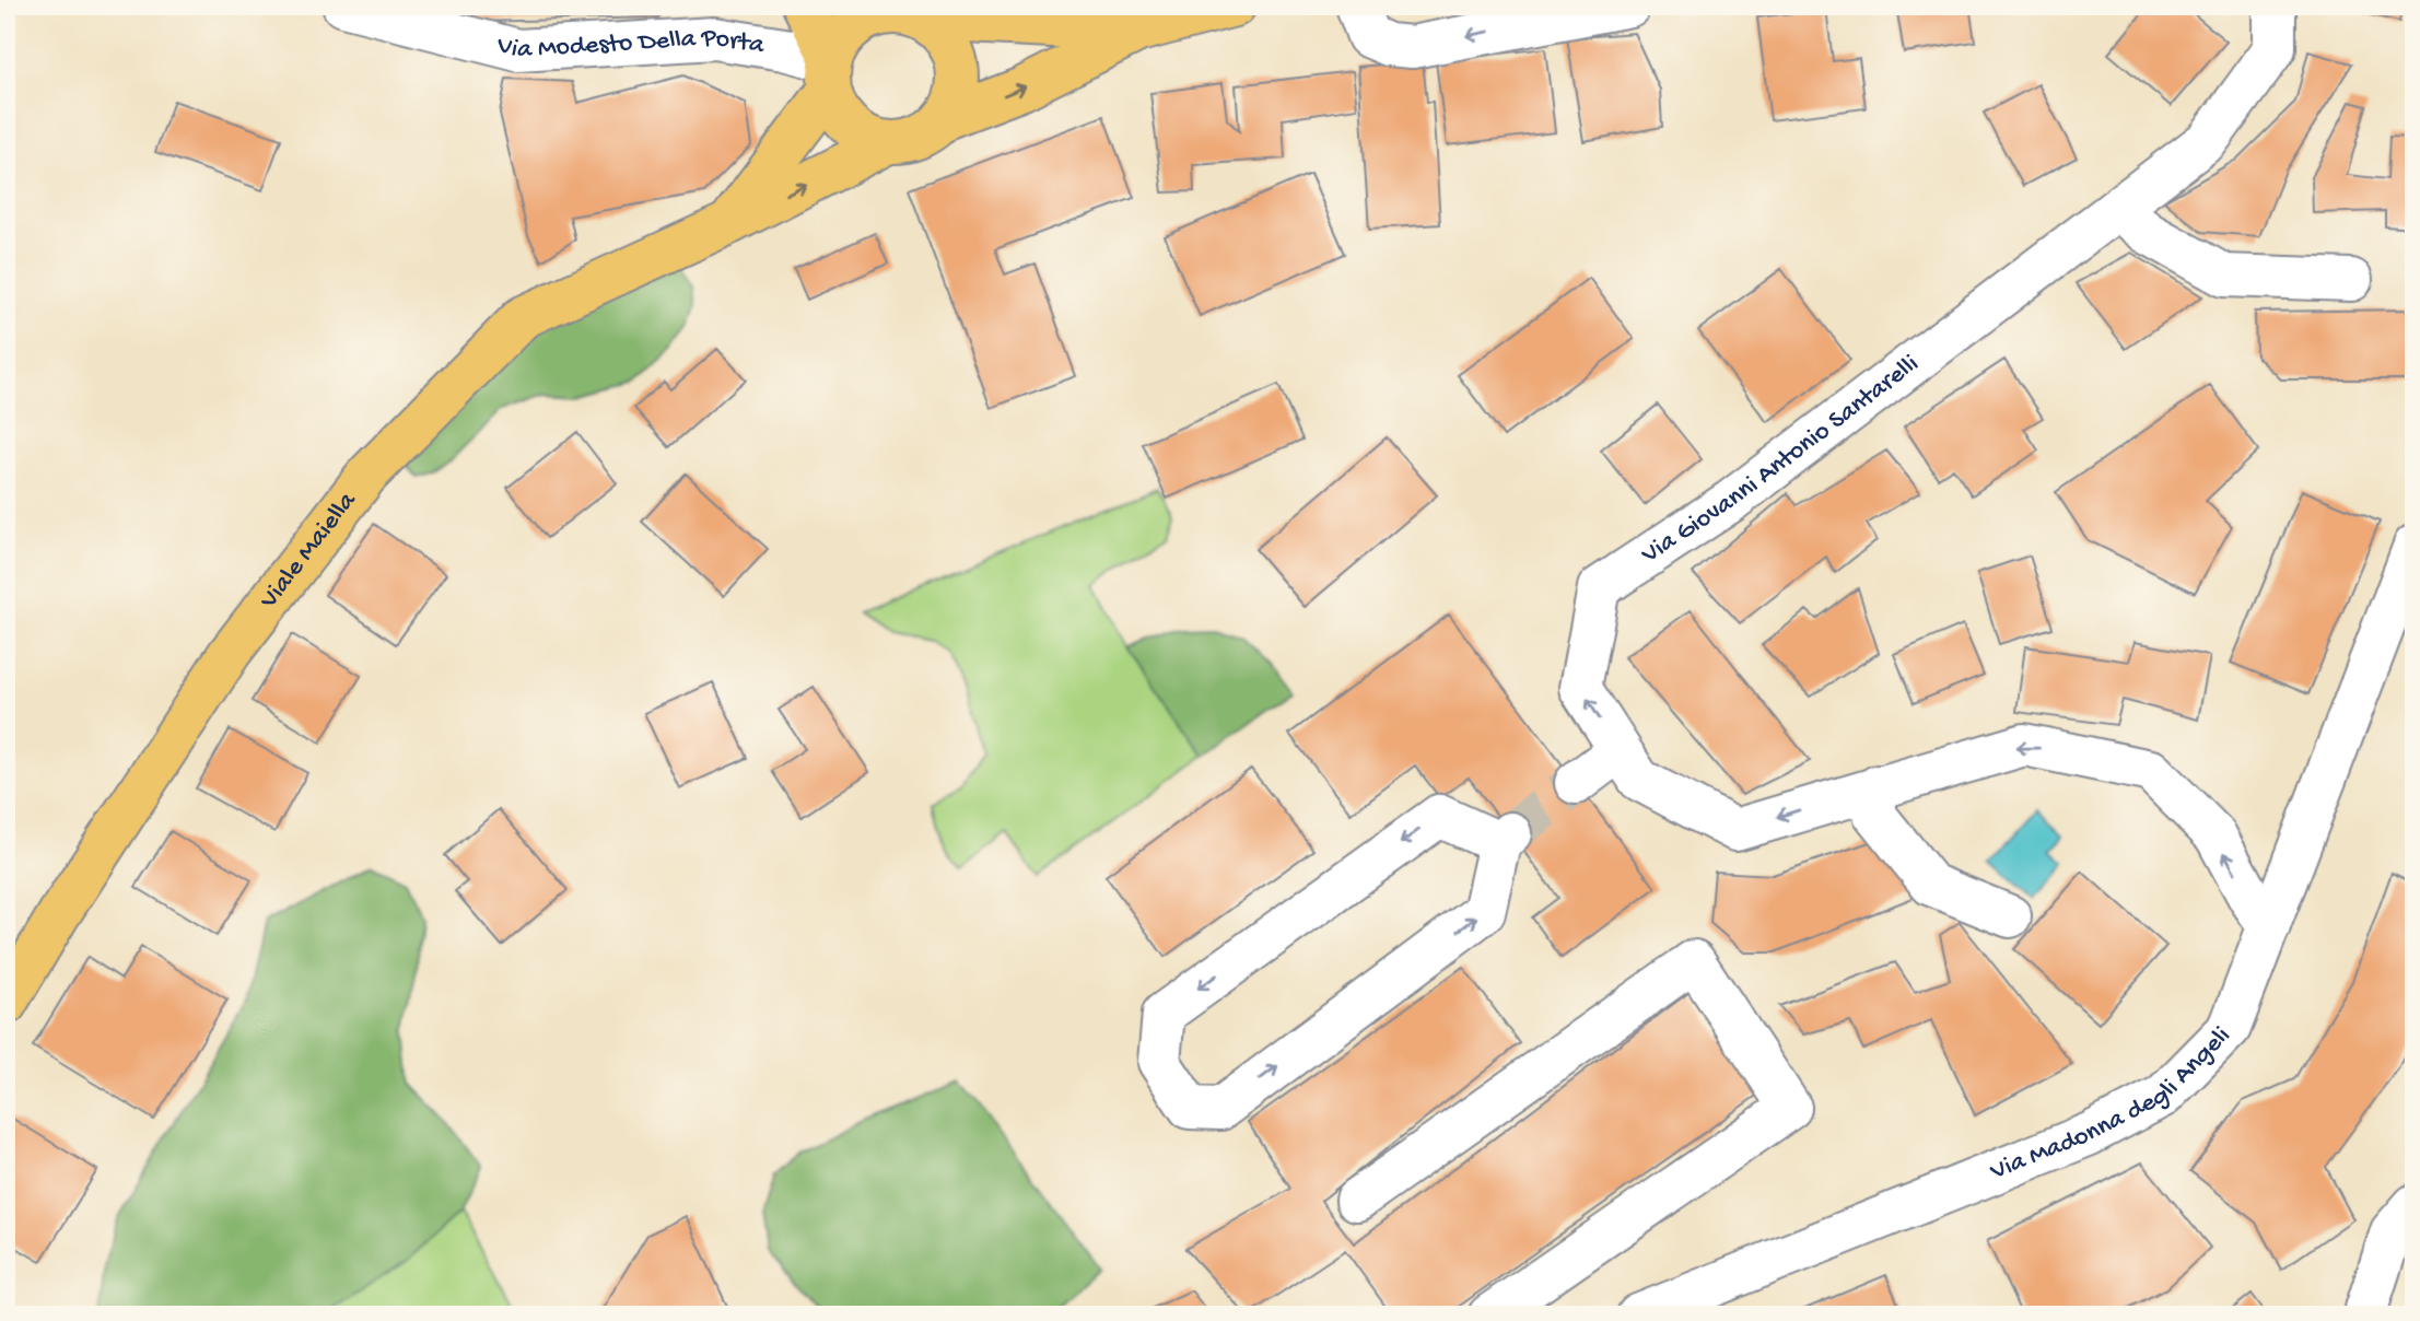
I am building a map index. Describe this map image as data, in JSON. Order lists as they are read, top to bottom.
{
  "streets": {
    "main road": ["Viale Maiella"],
    "street": ["Via Modesto Della Porta", "Via Giovanni Antonio Santarelli", "Via Madonna degli Angeli"]
  },
  "crossings": [
    ["Via Modesto Della Porta", "Viale Maiella"],
    ["Via Giovanni Antonio Santarelli", "Via Madonna degli Angeli"]
  ]
}
